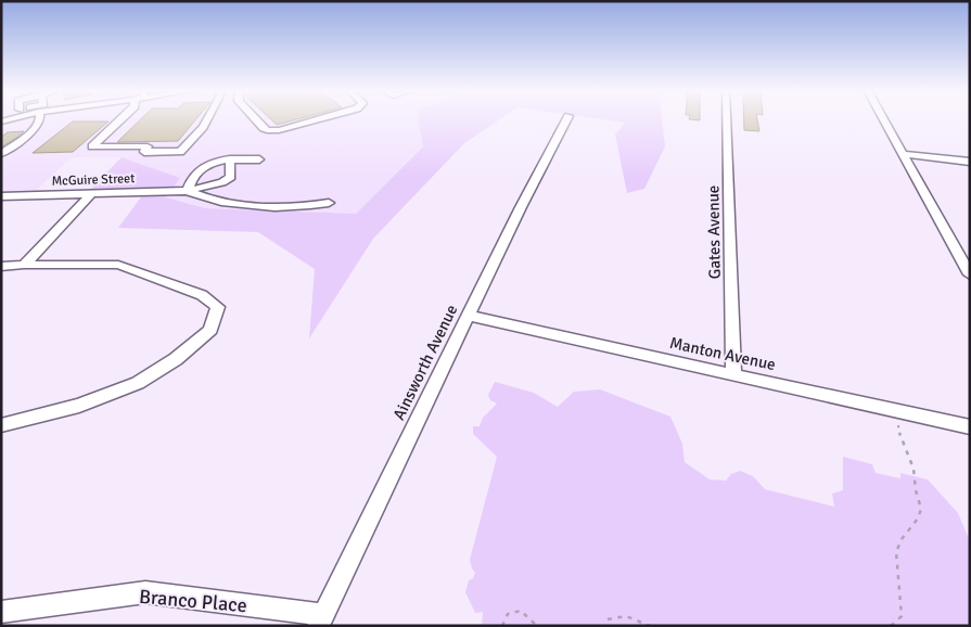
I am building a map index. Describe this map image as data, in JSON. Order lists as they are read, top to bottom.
{
  "streets": {
    "street": [
      "McGuire Street",
      "Gates Avenue",
      "Manton Avenue",
      "Ainsworth Avenue",
      "Branco Place"
    ]
  },
  "crossings": [
    ["Gates Avenue", "Manton Avenue"],
    ["Manton Avenue", "Ainsworth Avenue"],
    ["Ainsworth Avenue", "Branco Place"]
  ]
}
